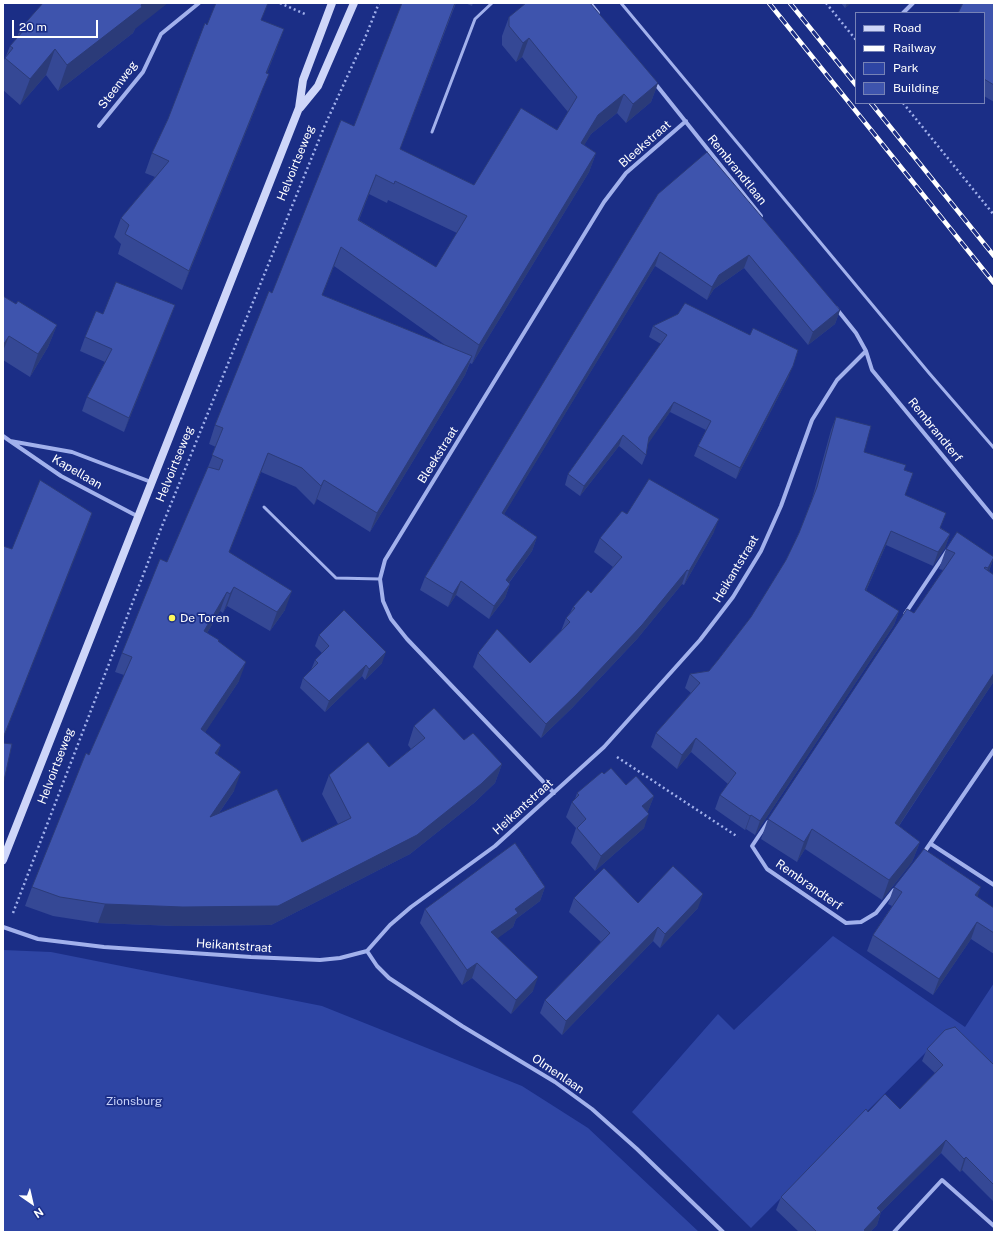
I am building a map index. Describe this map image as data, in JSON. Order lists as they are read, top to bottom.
{
  "streets": {
    "main road": ["Helvoirtseweg"],
    "street": [
      "Steenweg",
      "Bleekstraat",
      "Rembrandtlaan",
      "Rembrandterf",
      "Kapellaan",
      "Heikantstraat",
      "Olmenlaan"
    ]
  },
  "crossings": [
    ["Bleekstraat", "Rembrandtlaan"],
    ["Bleekstraat", "Heikantstraat"],
    ["Helvoirtseweg", "Kapellaan"],
    ["Helvoirtseweg", "Heikantstraat"],
    ["Rembrandterf", "Heikantstraat"],
    ["Heikantstraat", "Olmenlaan"]
  ],
  "parks": ["Zionsburg"],
  "places": ["De Toren"],
  "legend": [
    "Road",
    "Railway",
    "Park",
    "Building"
  ],
  "scale_bar": "20 m",
  "north": "bottom right"
}
